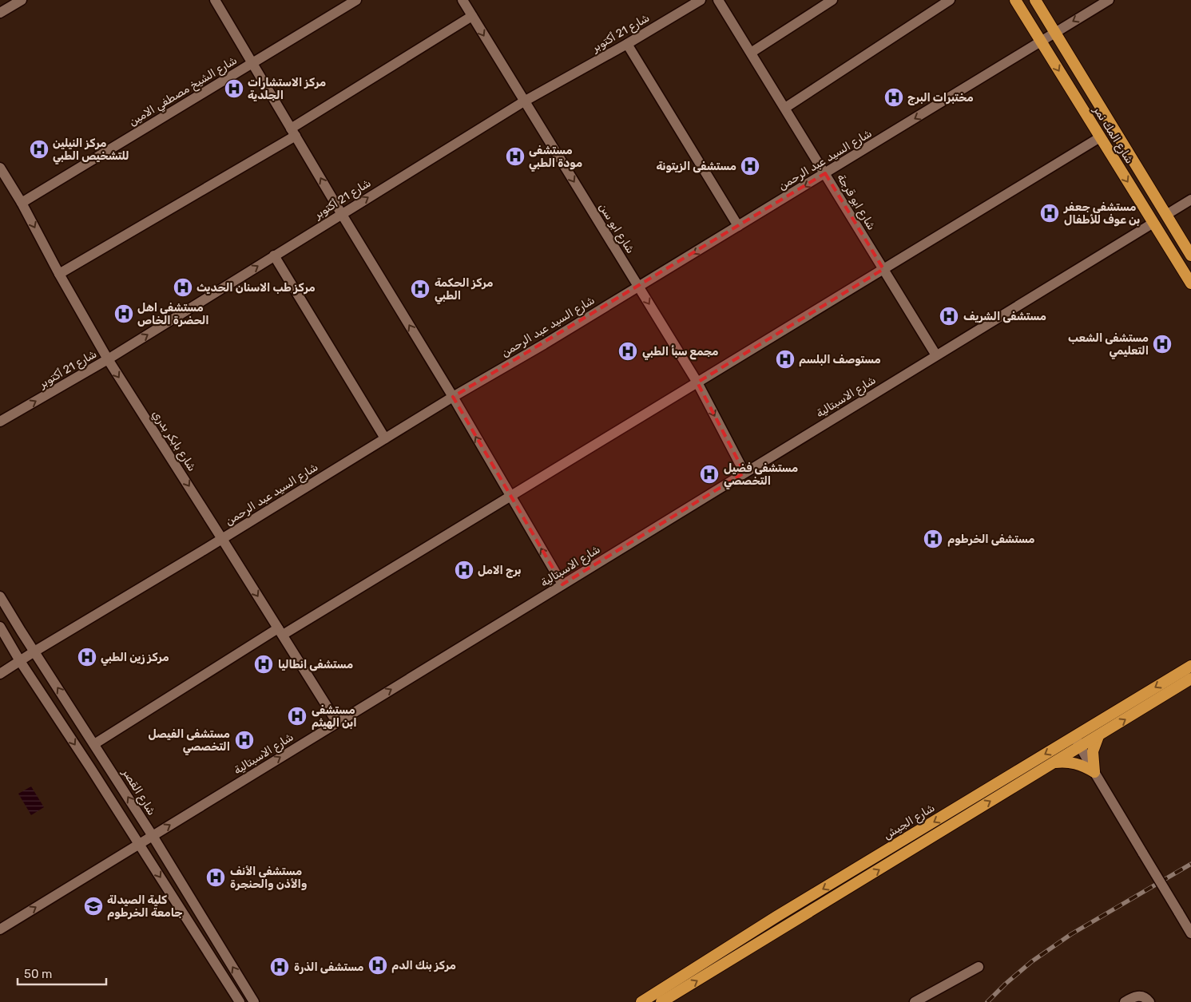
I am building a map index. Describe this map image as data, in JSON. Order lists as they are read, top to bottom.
{
  "streets": {
    "highway": ["شارع المك نمر", "شارع الجيش"],
    "street": [
      "شارع 21 أكتوبر",
      "شارع الشيخ مصطفي الامين",
      "شارع السيد عبد الرحمن",
      "شارع ابو قرجة",
      "شارع ابو سن",
      "شارع الاسبتالية",
      "شارع بابكر بدري",
      "شارع القصر"
    ]
  },
  "crossings": [
    ["شارع 21 أكتوبر", "شارع ابو سن"],
    ["شارع 21 أكتوبر", "شارع بابكر بدري"],
    ["شارع الشيخ مصطفي الامين", "شارع بابكر بدري"],
    ["شارع المك نمر", "شارع السيد عبد الرحمن"],
    ["شارع المك نمر", "شارع الاسبتالية"],
    ["شارع السيد عبد الرحمن", "شارع ابو قرجة"],
    ["شارع السيد عبد الرحمن", "شارع ابو سن"],
    ["شارع السيد عبد الرحمن", "شارع بابكر بدري"],
    ["شارع السيد عبد الرحمن", "شارع القصر"],
    ["شارع ابو قرجة", "شارع الاسبتالية"],
    ["شارع ابو سن", "شارع الاسبتالية"],
    ["شارع الاسبتالية", "شارع بابكر بدري"],
    ["شارع الاسبتالية", "شارع القصر"]
  ],
  "one_way": [
    "شارع 21 أكتوبر",
    "شارع ابو سن",
    "شارع الاسبتالية",
    "شارع بابكر بدري"
  ],
  "places": {
    "hospital": [
      "مركز الاستشارات الجلدية",
      "مختبرات البرج",
      "مركز النيلين للتشخيص الطبي",
      "مستشفى مودة الطبي",
      "مستشفى الزيتونة",
      "مستشفى جعفر بن عوف للأطفال",
      "مركز طب الاسنان الحديث",
      "مركز الحكمة الطبي",
      "مستشفى اهل الحضرة الخاص",
      "مستشفى الشريف",
      "مستشفى الشعب التعليمي",
      "مجمع سبأ الطبي",
      "مستوصف البلسم",
      "مستشفى فضيل التخصصي",
      "مستشفى الخرطوم",
      "برج الامل",
      "مركز زين الطبي",
      "مستشفى انطاليا",
      "مستشفى ابن الهيثم",
      "مستشفى الفيصل التخصصي",
      "مستشفى الأنف والأذن والحنجرة",
      "مركز بنك الدم",
      "مستشفى الذرة"
    ],
    "school or university": ["كلية الصيدلة جامعة الخرطوم"]
  },
  "scale_bar": "50 m"
}
